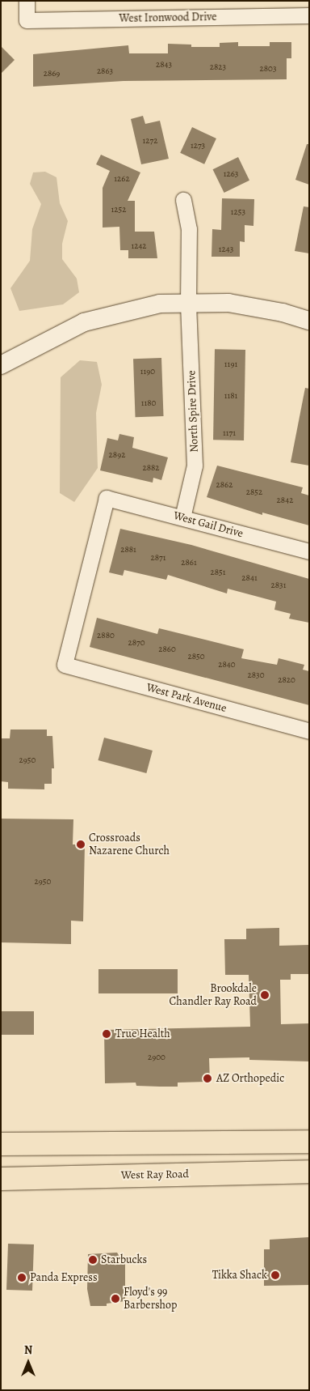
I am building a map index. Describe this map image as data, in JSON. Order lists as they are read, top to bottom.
{
  "streets": {
    "main road": ["West Ray Road"],
    "street": [
      "West Ironwood Drive",
      "North Spire Drive",
      "West Gail Drive",
      "West Park Avenue"
    ]
  },
  "crossings": [
    ["North Spire Drive", "West Gail Drive"],
    ["West Gail Drive", "West Park Avenue"]
  ],
  "places": [
    "Crossroads Nazarene Church",
    "Brookdale Chandler Ray Road",
    "True Health",
    "AZ Orthopedic",
    "Starbucks",
    "Tikka Shack",
    "Panda Express",
    "Floyd's 99 Barbershop"
  ],
  "house_numbers": [
    "2843",
    "2823",
    "2803",
    "2863",
    "2869",
    "1272",
    "1273",
    "1263",
    "1262",
    "1252",
    "1253",
    "1242",
    "1243",
    "1191",
    "1190",
    "1181",
    "1180",
    "1171",
    "2892",
    "2882",
    "2862",
    "2852",
    "2842",
    "2881",
    "2871",
    "2861",
    "2851",
    "2841",
    "2831",
    "2880",
    "2870",
    "2860",
    "2850",
    "2840",
    "2830",
    "2820",
    "2950",
    "2950",
    "2900"
  ],
  "north": "top"
}
